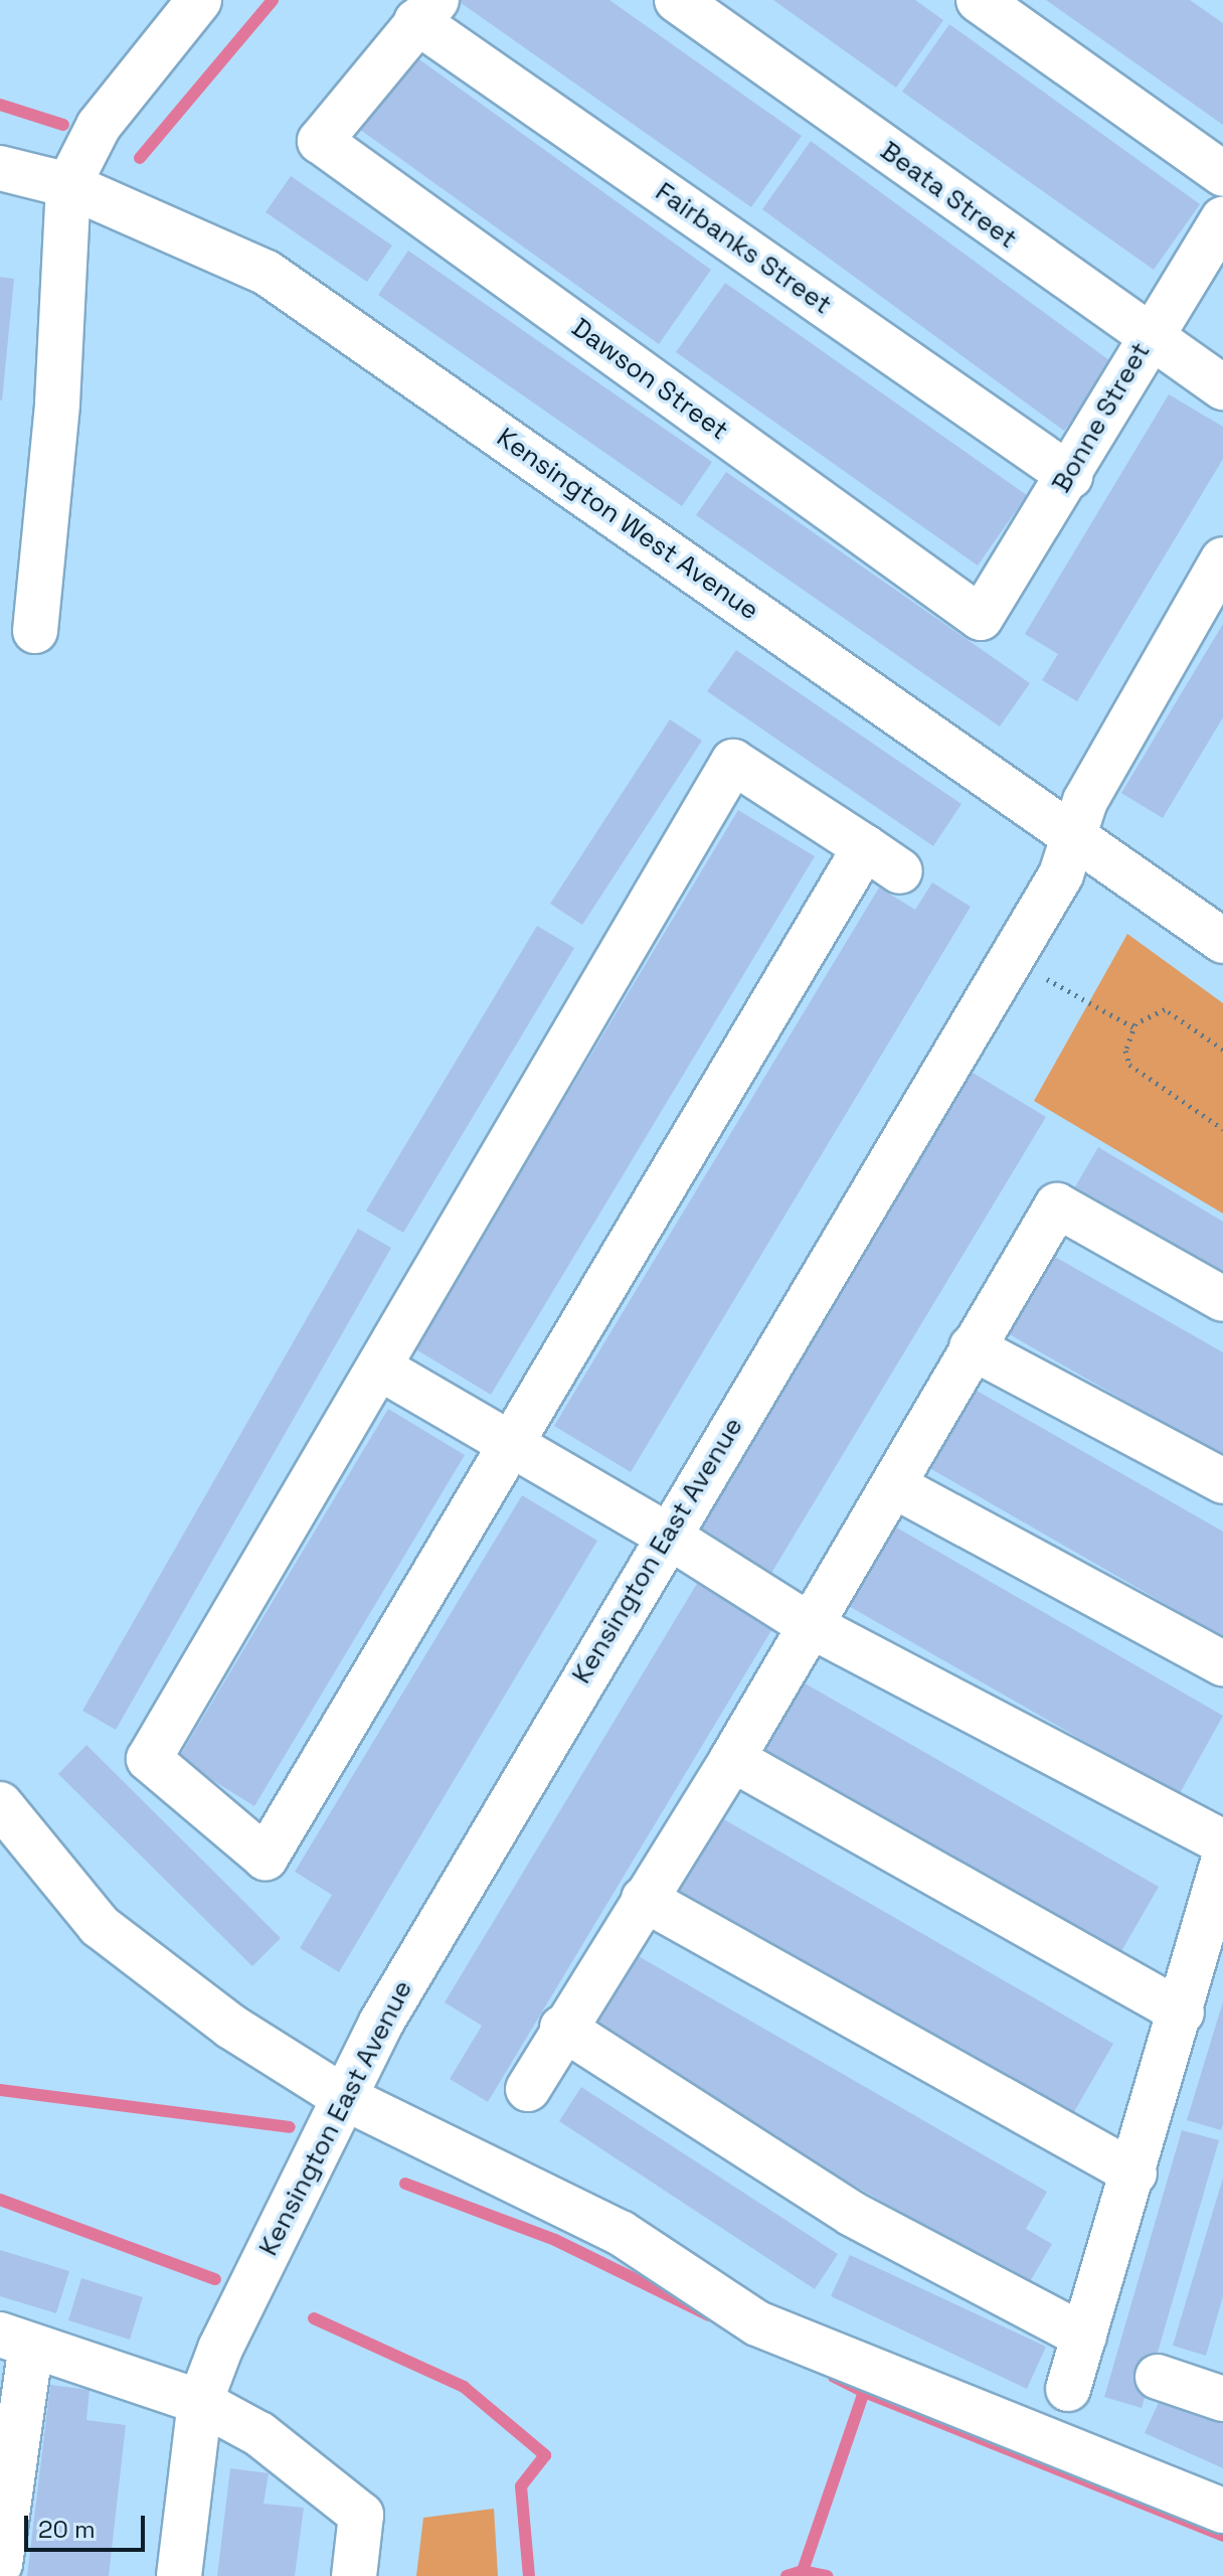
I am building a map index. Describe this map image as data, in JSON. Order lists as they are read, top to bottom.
{
  "streets": {
    "street": [
      "Beata Street",
      "Fairbanks Street",
      "Dawson Street",
      "Bonne Street",
      "Kensington West Avenue",
      "Kensington East Avenue"
    ]
  },
  "crossings": [
    ["Beata Street", "Bonne Street"],
    ["Fairbanks Street", "Dawson Street"],
    ["Fairbanks Street", "Bonne Street"],
    ["Dawson Street", "Bonne Street"],
    ["Kensington West Avenue", "Kensington East Avenue"]
  ],
  "scale_bar": "20 m"
}
